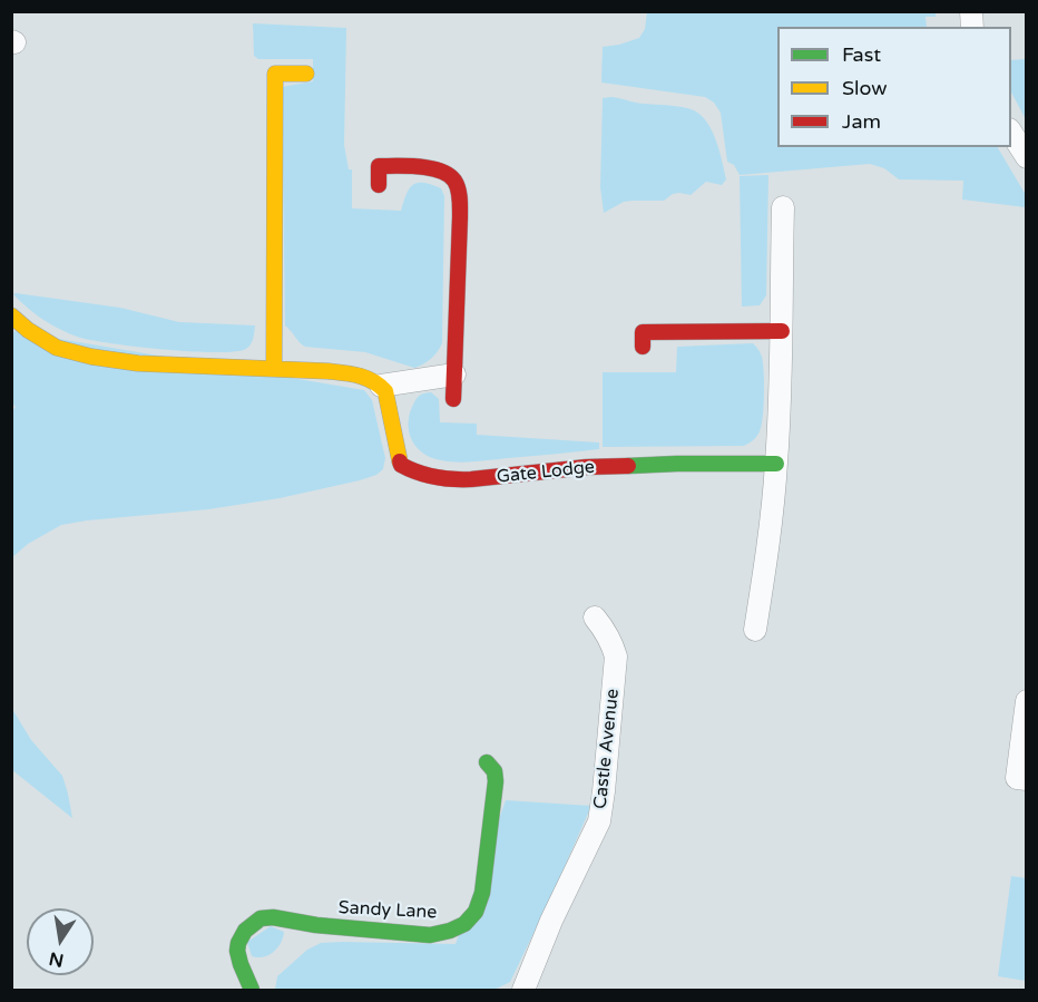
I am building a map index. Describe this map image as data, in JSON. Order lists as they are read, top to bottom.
{
  "streets": {
    "street": ["Gate Lodge", "Castle Avenue", "Sandy Lane"]
  },
  "legend": ["Fast", "Slow", "Jam"],
  "north": "bottom"
}
